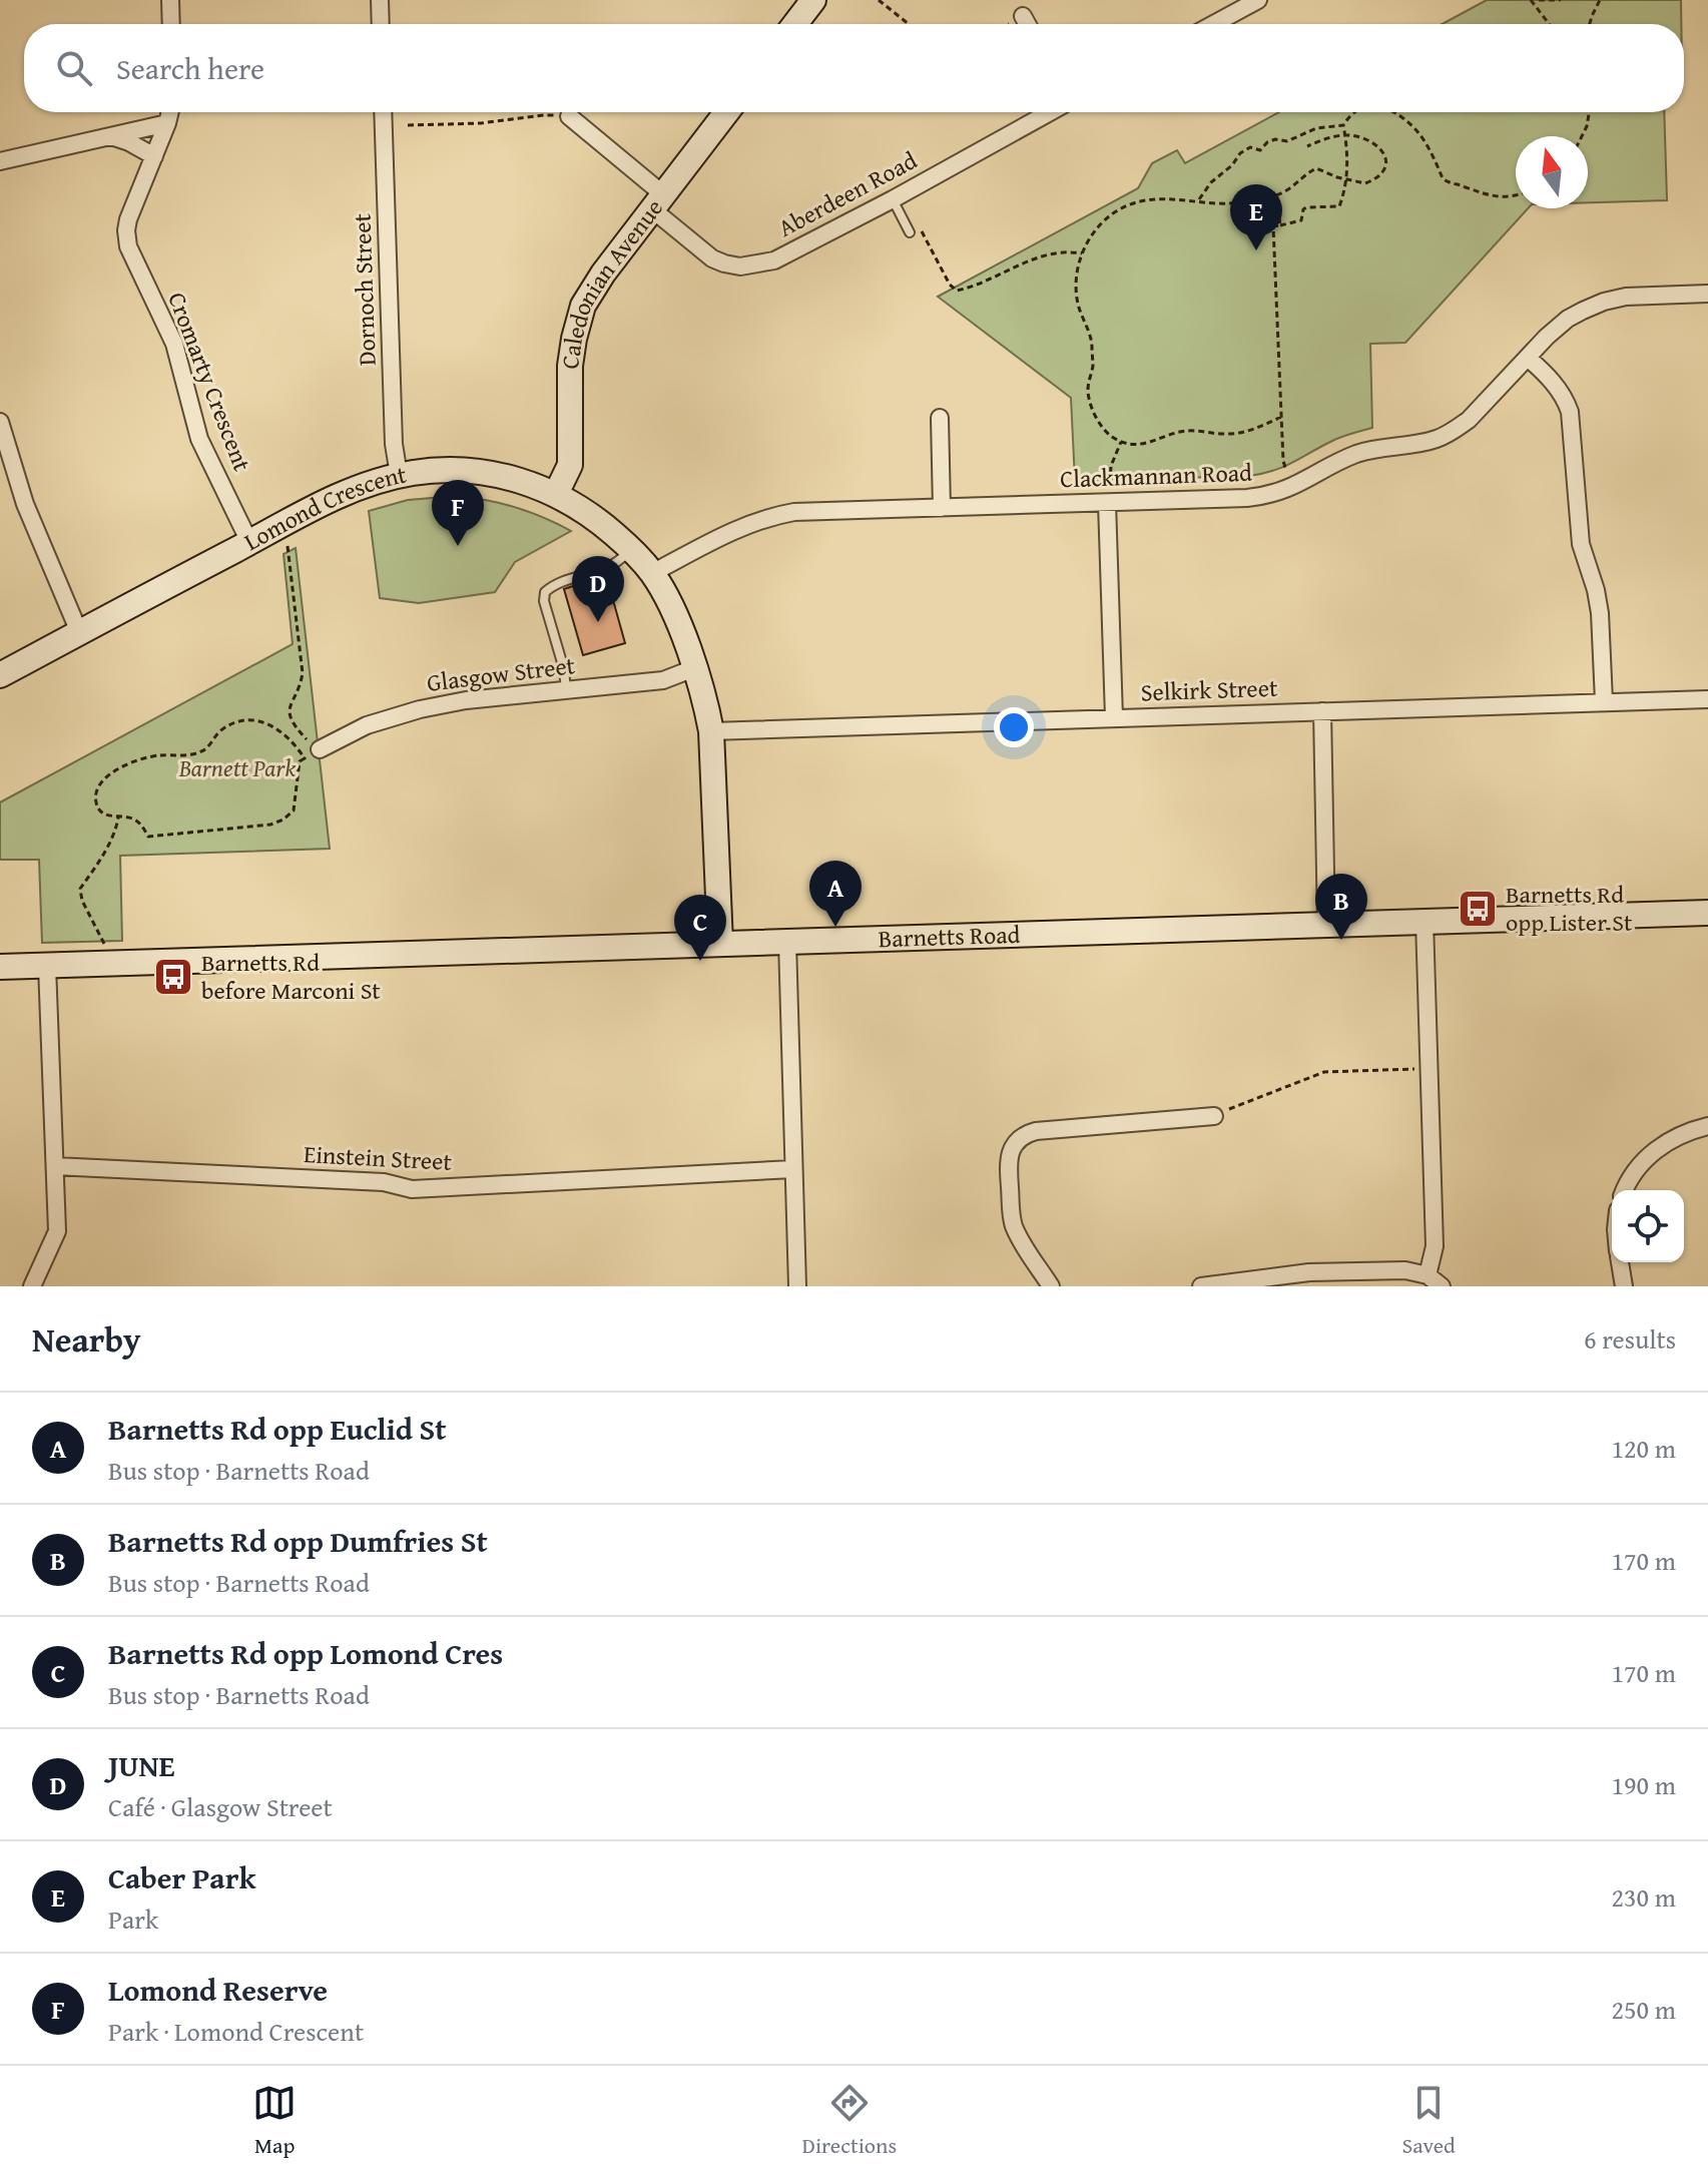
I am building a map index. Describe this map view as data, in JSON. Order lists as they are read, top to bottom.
{
  "streets": {
    "street": [
      "Aberdeen Road",
      "Caledonian Avenue",
      "Dornoch Street",
      "Cromarty Crescent",
      "Clackmannan Road",
      "Lomond Crescent",
      "Glasgow Street",
      "Selkirk Street",
      "Barnetts Road",
      "Einstein Street"
    ]
  },
  "crossings": [
    ["Aberdeen Road", "Caledonian Avenue"],
    ["Caledonian Avenue", "Lomond Crescent"],
    ["Dornoch Street", "Lomond Crescent"],
    ["Cromarty Crescent", "Lomond Crescent"],
    ["Clackmannan Road", "Lomond Crescent"],
    ["Lomond Crescent", "Glasgow Street"],
    ["Lomond Crescent", "Selkirk Street"],
    ["Lomond Crescent", "Barnetts Road"]
  ],
  "parks": ["Barnett Park"],
  "places": {
    "bus stop": ["Barnetts Rd opp Lister St", "Barnetts Rd before Marconi St"]
  },
  "north": "top",
  "page": {
    "search": "Search here",
    "pins": [
      "E",
      "F",
      "D",
      "A",
      "B",
      "C"
    ],
    "heading": ["Nearby", "6 results"],
    "list": [
      {
        "mark": "A",
        "name": "Barnetts Rd opp Euclid St",
        "note": "Bus stop · Barnetts Road",
        "value": "120 m"
      },
      {
        "mark": "B",
        "name": "Barnetts Rd opp Dumfries St",
        "note": "Bus stop · Barnetts Road",
        "value": "170 m"
      },
      {
        "mark": "C",
        "name": "Barnetts Rd opp Lomond Cres",
        "note": "Bus stop · Barnetts Road",
        "value": "170 m"
      },
      {
        "mark": "D",
        "name": "JUNE",
        "note": "Café · Glasgow Street",
        "value": "190 m"
      },
      {
        "mark": "E",
        "name": "Caber Park",
        "note": "Park",
        "value": "230 m"
      },
      {
        "mark": "F",
        "name": "Lomond Reserve",
        "note": "Park · Lomond Crescent",
        "value": "250 m"
      }
    ],
    "nav": ["Map", "Directions", "Saved"]
  }
}
